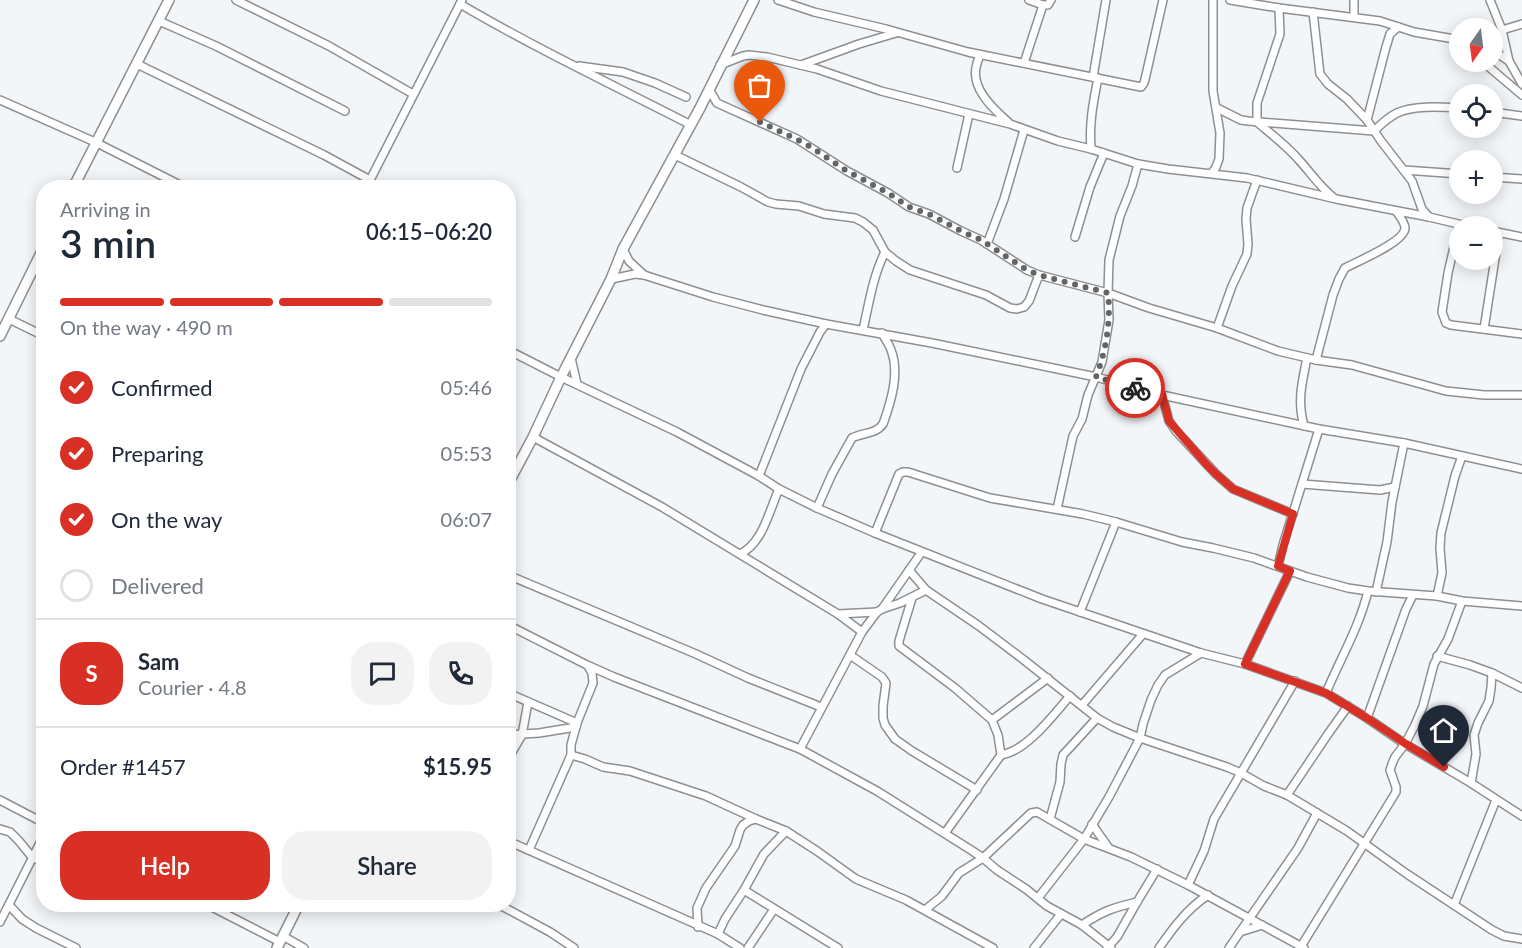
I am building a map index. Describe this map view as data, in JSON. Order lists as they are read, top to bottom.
{
  "north": "bottom",
  "page": {
    "map_buttons": ["+", "−"],
    "heading": ["3 min", "Arriving in", "06:15–06:20"],
    "panel": [
      "Sam",
      "Courier · 4.8",
      "Order #1457",
      "$15.95"
    ],
    "bar": "On the way · 490 m",
    "list": [
      ["Confirmed", "05:46"],
      ["Preparing", "05:53"],
      ["On the way", "06:07"],
      "Delivered"
    ],
    "round": "S",
    "buttons": ["Help", "Share"]
  }
}
